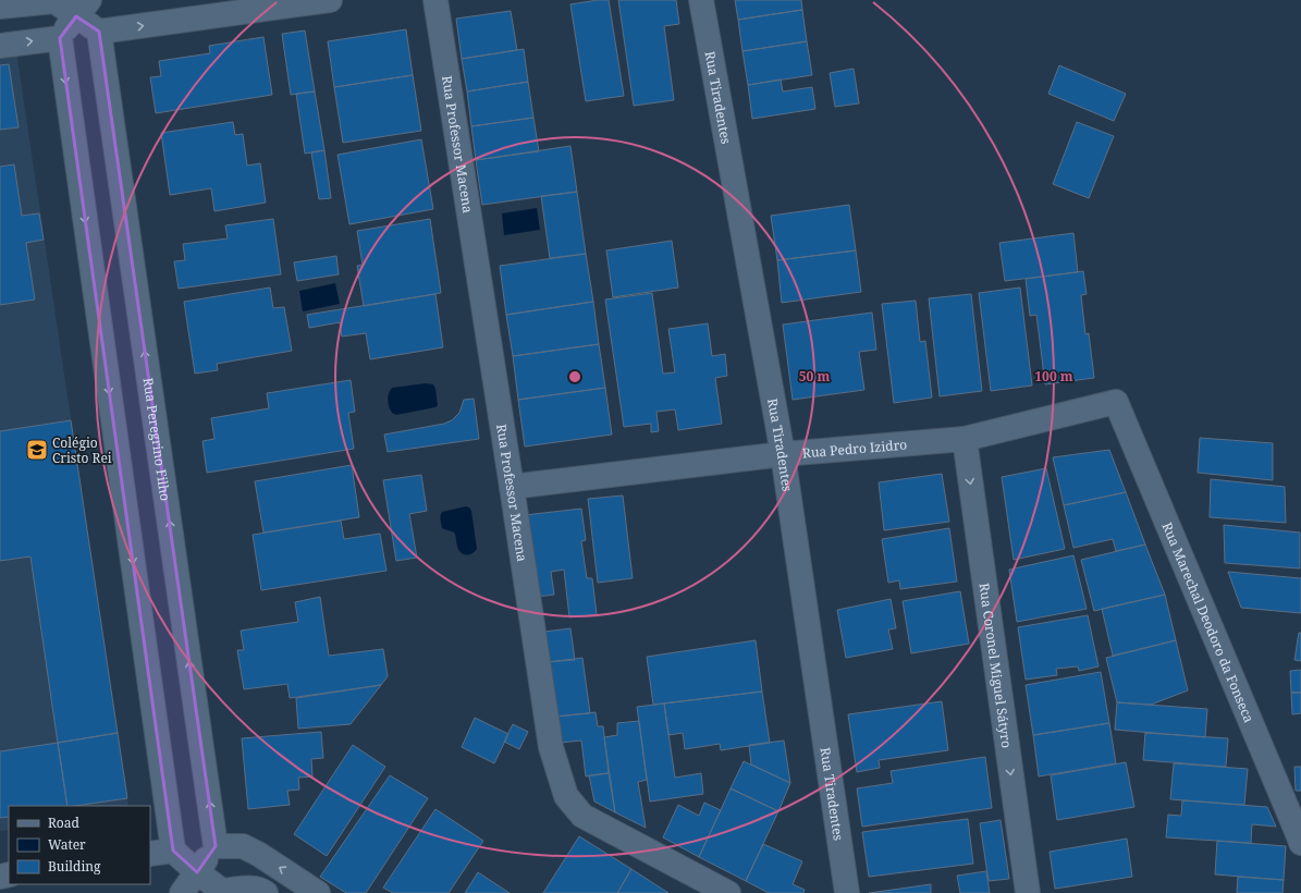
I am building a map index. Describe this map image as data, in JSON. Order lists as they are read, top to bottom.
{
  "streets": {
    "street": [
      "Rua Tiradentes",
      "Rua Professor Macena",
      "Rua Peregrino Filho",
      "Rua Pedro Izidro",
      "Rua Marechal Deodoro da Fonseca",
      "Rua Coronel Miguel Sátyro"
    ]
  },
  "crossings": [
    ["Rua Tiradentes", "Rua Pedro Izidro"],
    ["Rua Professor Macena", "Rua Pedro Izidro"],
    ["Rua Pedro Izidro", "Rua Marechal Deodoro da Fonseca"],
    ["Rua Pedro Izidro", "Rua Coronel Miguel Sátyro"]
  ],
  "one_way": ["Rua Coronel Miguel Sátyro"],
  "places": {
    "school or university": ["Colégio Cristo Rei"]
  },
  "legend": ["Road", "Water", "Building"],
  "rings": ["50 m", "100 m"]
}
